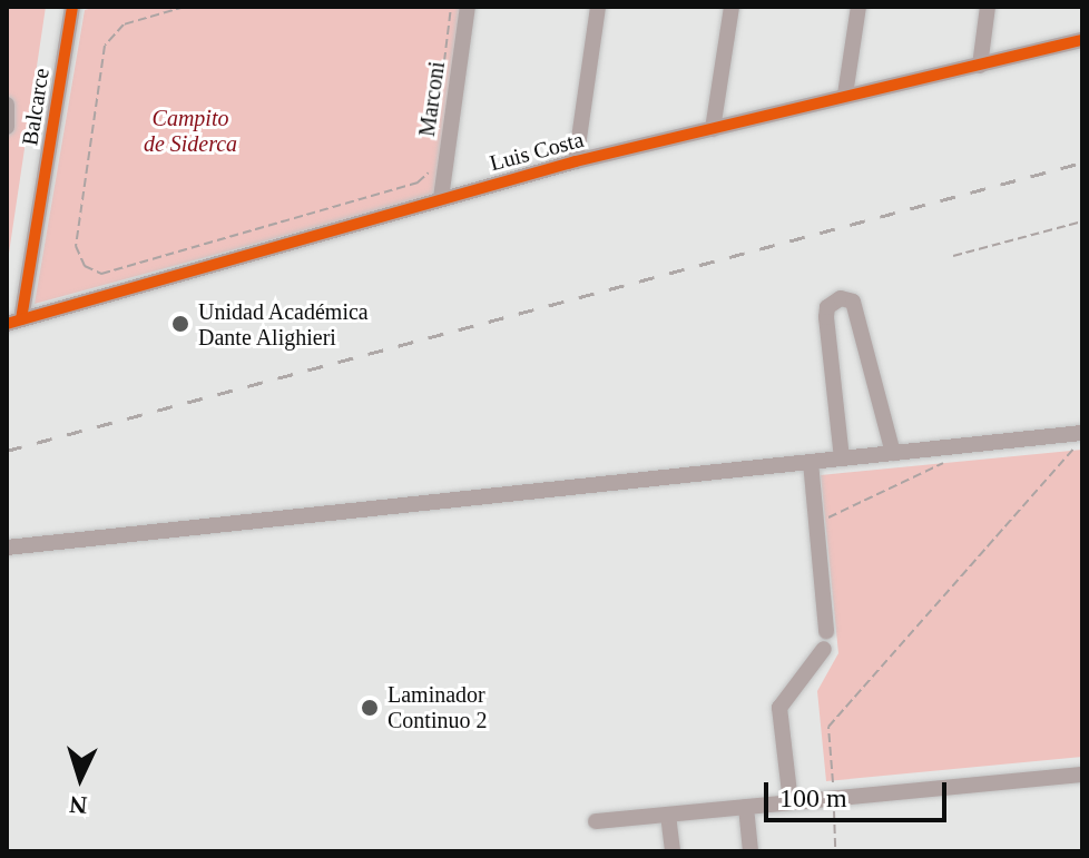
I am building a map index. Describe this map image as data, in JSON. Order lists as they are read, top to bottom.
{
  "streets": {
    "street": ["Marconi", "Balcarce", "Luis Costa"]
  },
  "crossings": [
    ["Marconi", "Luis Costa"],
    ["Balcarce", "Luis Costa"]
  ],
  "parks": ["Campito de Siderca"],
  "places": ["Unidad Académica Dante Alighieri", "Laminador Continuo 2"],
  "scale_bar": "100 m",
  "north": "bottom"
}
